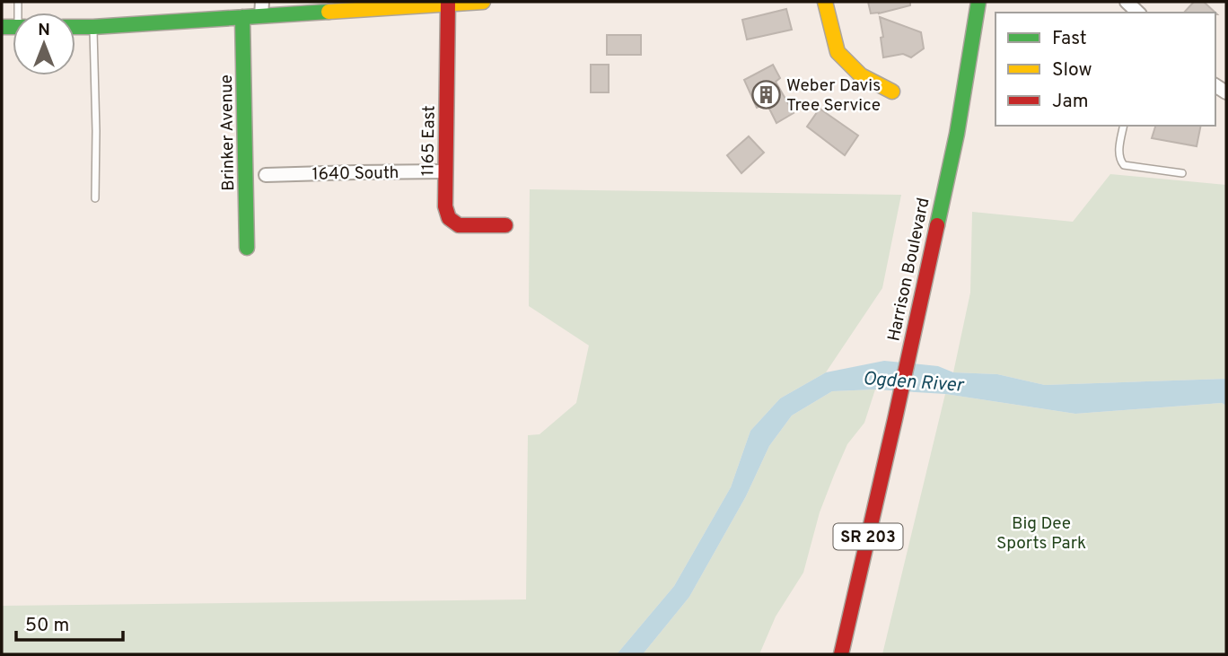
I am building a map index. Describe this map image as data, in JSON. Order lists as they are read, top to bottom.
{
  "streets": {
    "street": [
      "Brinker Avenue",
      "1165 East",
      "1640 South",
      "Harrison Boulevard",
      "SR 203"
    ]
  },
  "crossings": [
    ["1165 East", "1640 South"]
  ],
  "water": ["Ogden River"],
  "parks": ["Big Dee Sports Park"],
  "places": {
    "building": ["Weber Davis Tree Service"]
  },
  "legend": ["Fast", "Slow", "Jam"],
  "scale_bar": "50 m",
  "north": "top"
}
